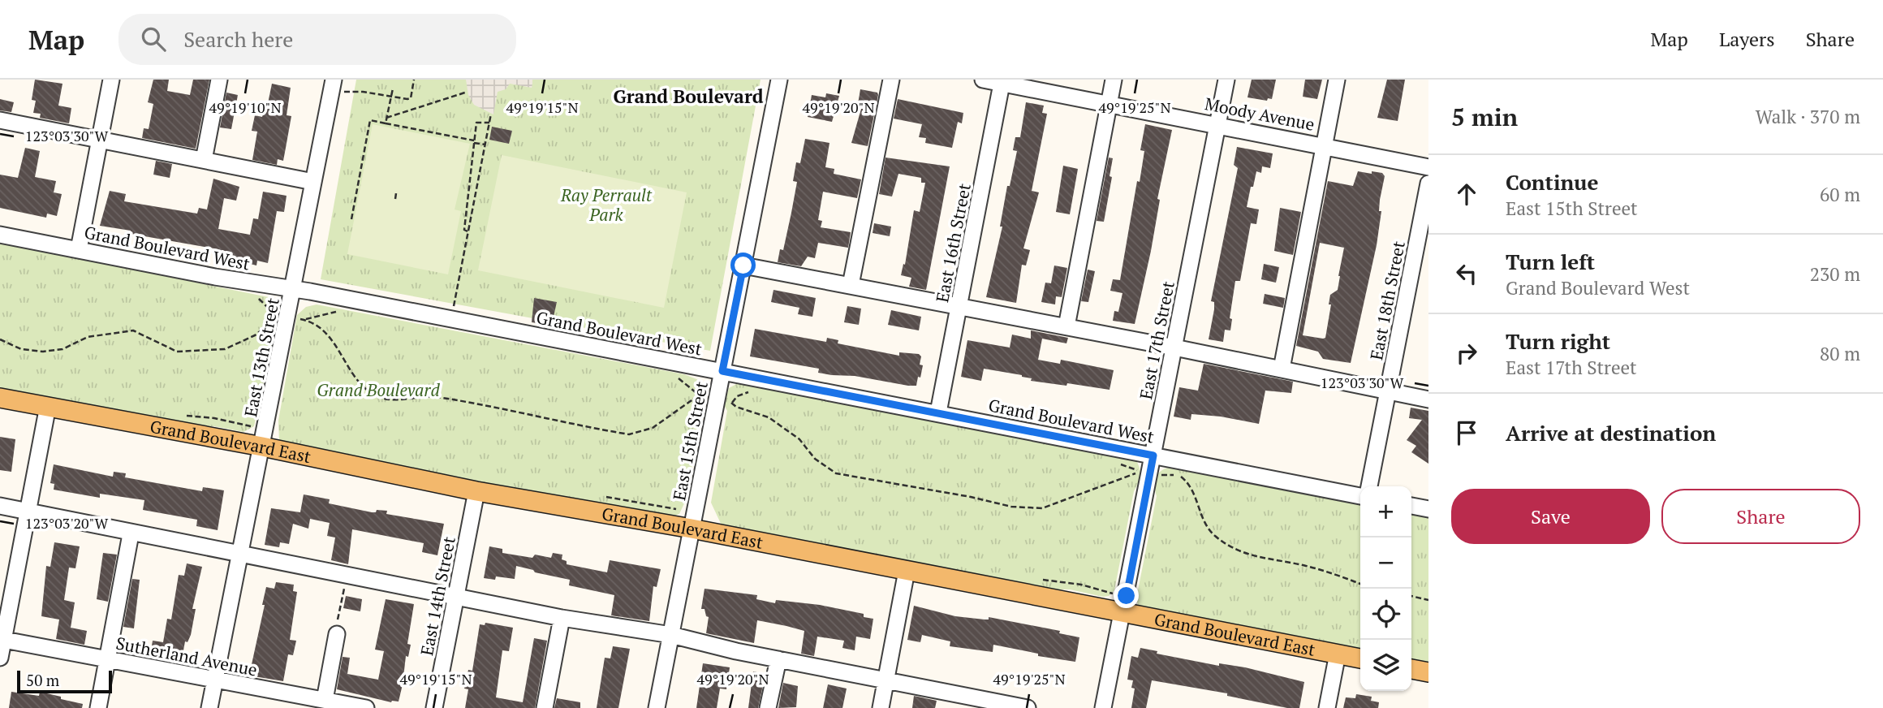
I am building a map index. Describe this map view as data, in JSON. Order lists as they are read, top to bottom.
{
  "streets": {
    "main road": ["Grand Boulevard East"],
    "street": [
      "Moody Avenue",
      "East 16th Street",
      "Grand Boulevard West",
      "East 18th Street",
      "East 17th Street",
      "East 13th Street",
      "East 15th Street",
      "East 14th Street",
      "Sutherland Avenue"
    ]
  },
  "crossings": [
    ["Moody Avenue", "East 16th Street"],
    ["Moody Avenue", "East 17th Street"],
    ["East 16th Street", "Grand Boulevard West"],
    ["Grand Boulevard West", "East 17th Street"],
    ["Grand Boulevard West", "East 13th Street"],
    ["Grand Boulevard West", "East 15th Street"],
    ["East 17th Street", "Grand Boulevard East"],
    ["East 13th Street", "Grand Boulevard East"],
    ["East 13th Street", "Sutherland Avenue"],
    ["Grand Boulevard East", "East 15th Street"],
    ["Grand Boulevard East", "East 14th Street"]
  ],
  "districts": ["Grand Boulevard"],
  "parks": ["Ray Perrault Park", "Grand Boulevard"],
  "scale_bar": "50 m",
  "page": {
    "header": "Map",
    "search": "Search here",
    "nav": ["Map", "Layers", "Share"],
    "heading": ["5 min", "Walk · 370 m"],
    "list": [
      ["Continue", "East 15th Street", "60 m"],
      ["Turn left", "Grand Boulevard West", "230 m"],
      ["Turn right", "East 17th Street", "80 m"],
      "Arrive at destination"
    ],
    "buttons": ["Save", "Share"],
    "map_buttons": ["+", "−"],
    "scale": "50 m"
  },
  "coordinates": [
    "49°19'10\"N",
    "49°19'15\"N",
    "49°19'25\"N",
    "49°19'20\"N",
    "123°03'30\"W",
    "123°03'20\"W"
  ]
}
